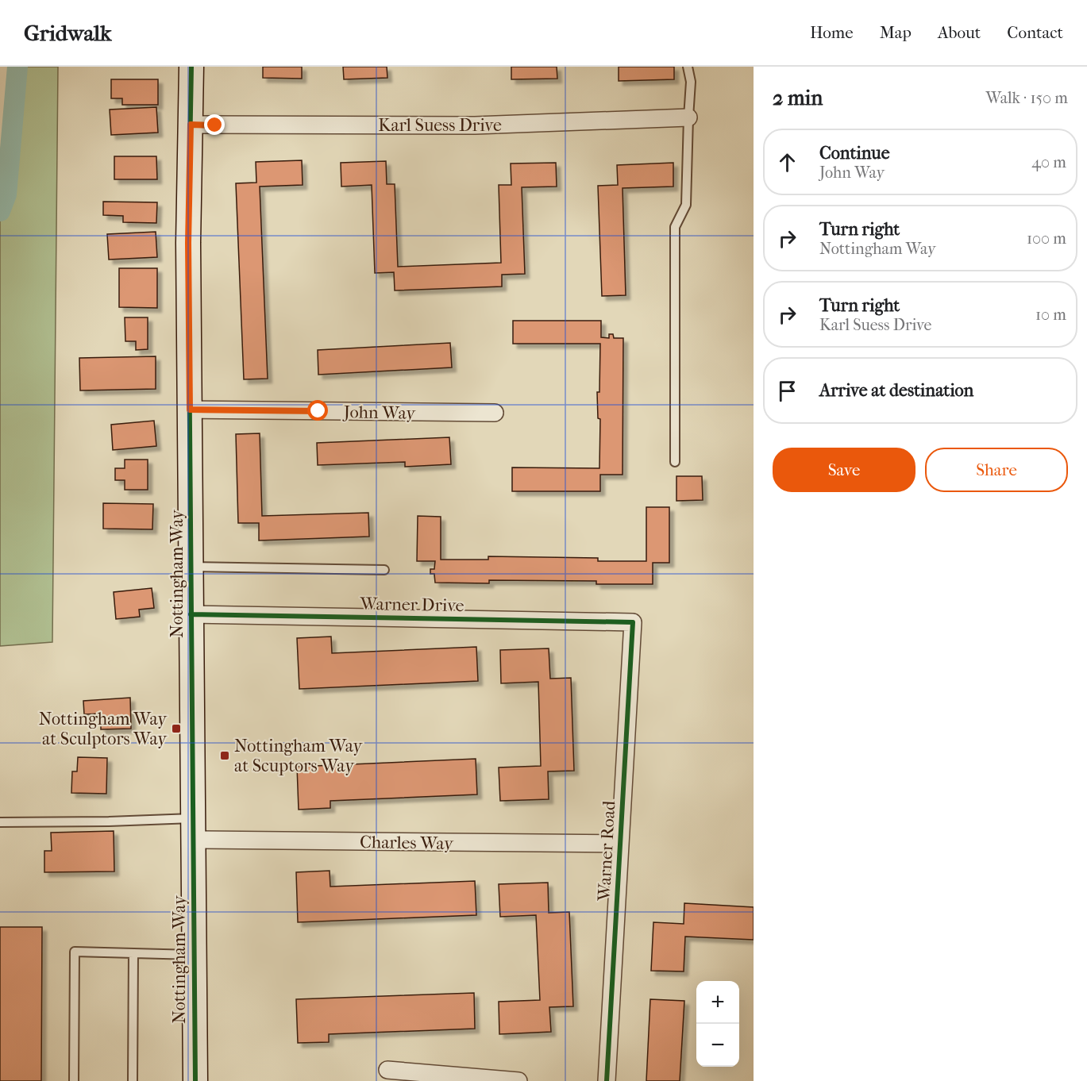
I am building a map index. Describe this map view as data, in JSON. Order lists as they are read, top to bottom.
{
  "streets": {
    "street": [
      "Karl Suess Drive",
      "John Way",
      "Nottingham Way",
      "Warner Drive",
      "Charles Way",
      "Warner Road"
    ]
  },
  "crossings": [
    ["Karl Suess Drive", "Nottingham Way"],
    ["John Way", "Nottingham Way"],
    ["Nottingham Way", "Warner Drive"],
    ["Nottingham Way", "Charles Way"],
    ["Warner Drive", "Warner Road"],
    ["Charles Way", "Warner Road"]
  ],
  "places": {
    "transit": ["Nottingham Way at Sculptors Way", "Nottingham Way at Scuptors Way"]
  },
  "page": {
    "header": "Gridwalk",
    "nav": [
      "Home",
      "Map",
      "About",
      "Contact"
    ],
    "heading": ["2 min", "Walk · 150 m"],
    "list": [
      ["Continue", "John Way", "40 m"],
      ["Turn right", "Nottingham Way", "100 m"],
      ["Turn right", "Karl Suess Drive", "10 m"],
      "Arrive at destination"
    ],
    "buttons": ["Save", "Share"],
    "map_buttons": ["+", "−"]
  }
}
